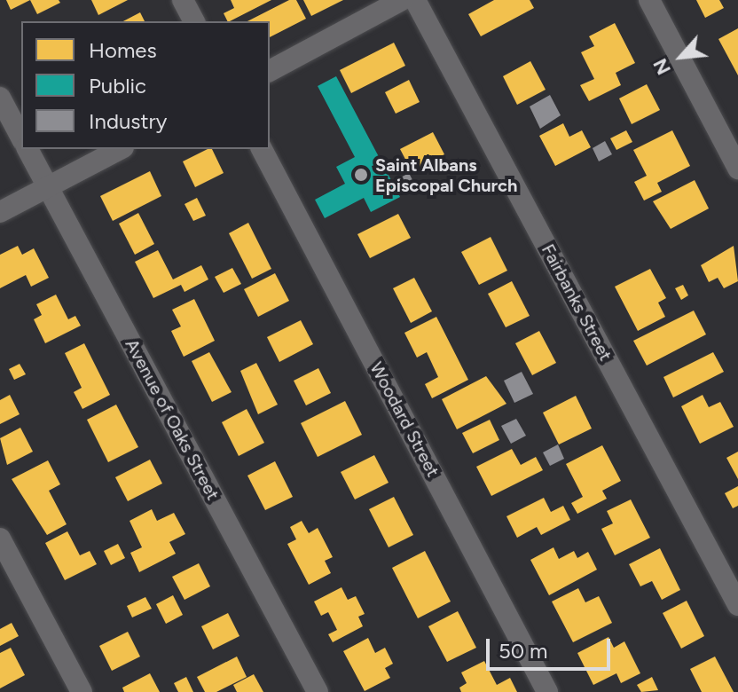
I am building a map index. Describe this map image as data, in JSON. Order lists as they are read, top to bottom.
{
  "streets": {
    "street": ["Fairbanks Street", "Avenue of Oaks Street", "Woodard Street"]
  },
  "places": ["Saint Albans Episcopal Church"],
  "legend": ["Homes", "Public", "Industry"],
  "scale_bar": "50 m",
  "north": "bottom left"
}
